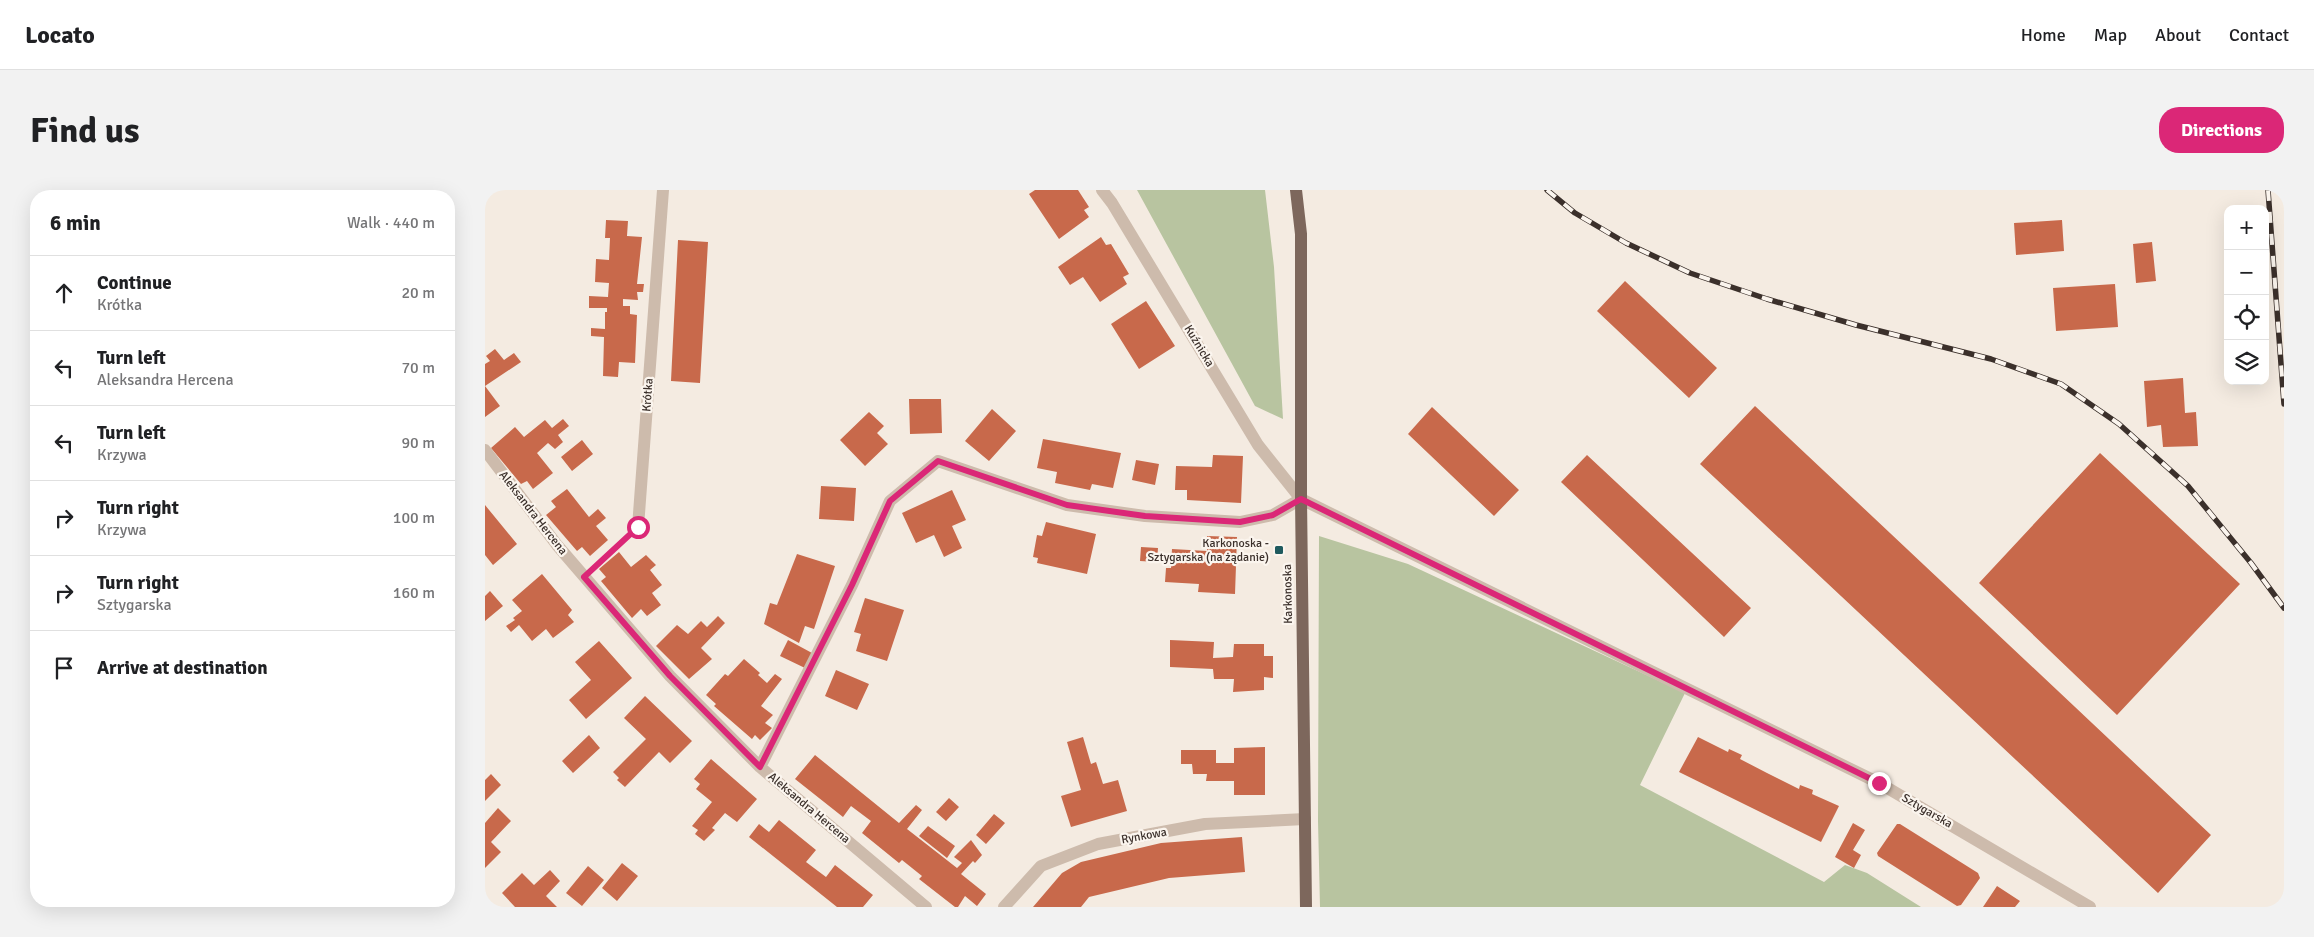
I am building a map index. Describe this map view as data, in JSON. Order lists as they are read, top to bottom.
{
  "streets": {
    "main road": ["Karkonoska"],
    "street": [
      "Kuźnicka",
      "Krótka",
      "Aleksandra Hercena",
      "Sztygarska",
      "Rynkowa"
    ]
  },
  "crossings": [
    ["Kuźnicka", "Karkonoska"],
    ["Kuźnicka", "Sztygarska"],
    ["Karkonoska", "Sztygarska"],
    ["Karkonoska", "Rynkowa"]
  ],
  "places": {
    "transit": ["Karkonoska - Sztygarska (na żądanie)"]
  },
  "page": {
    "header": "Locato",
    "nav": [
      "Home",
      "Map",
      "About",
      "Contact"
    ],
    "buttons": "Directions",
    "title": "Find us",
    "heading": ["6 min", "Walk · 440 m"],
    "map_buttons": ["+", "−"],
    "list": [
      ["Continue", "Krótka", "20 m"],
      ["Turn left", "Aleksandra Hercena", "70 m"],
      ["Turn left", "Krzywa", "90 m"],
      ["Turn right", "Krzywa", "100 m"],
      ["Turn right", "Sztygarska", "160 m"],
      "Arrive at destination"
    ]
  }
}
